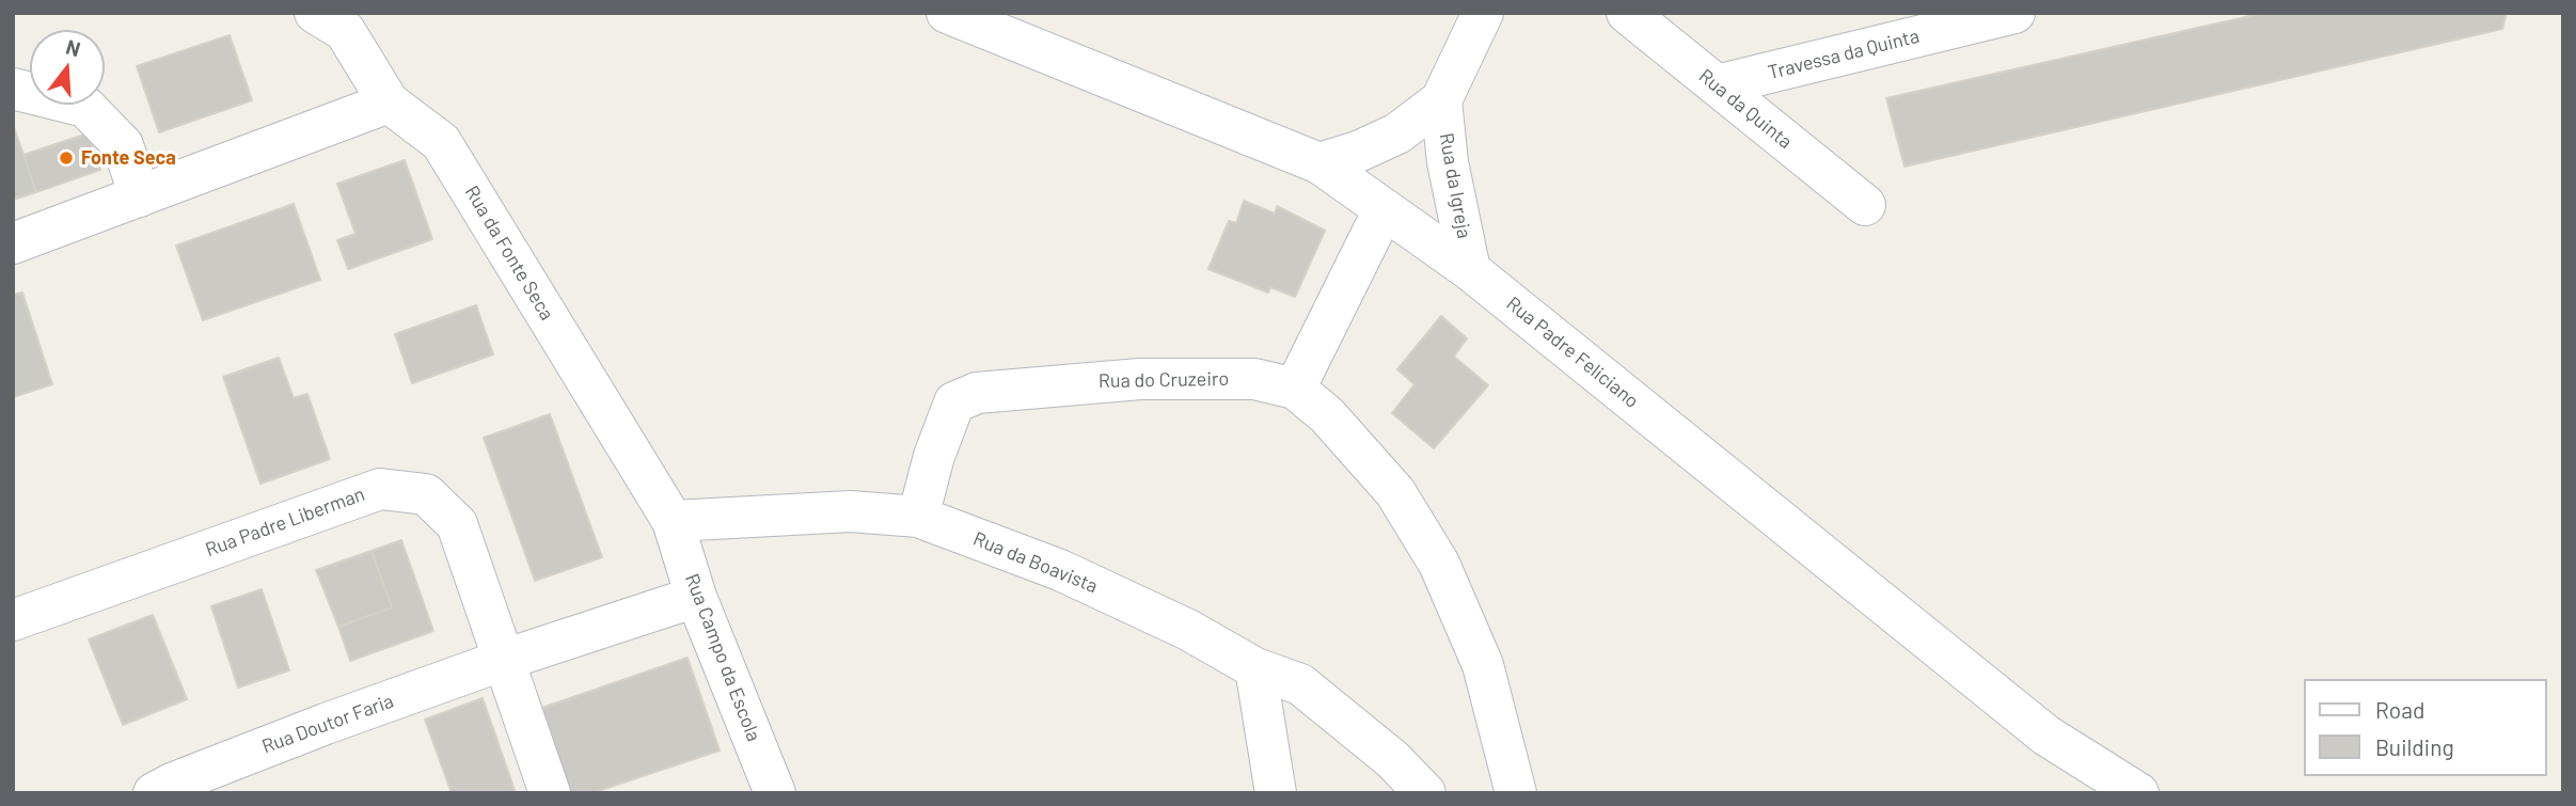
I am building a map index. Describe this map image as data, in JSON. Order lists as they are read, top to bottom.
{
  "streets": {
    "street": [
      "Travessa da Quinta",
      "Rua da Quinta",
      "Rua da Igreja",
      "Rua da Fonte Seca",
      "Rua Padre Feliciano",
      "Rua do Cruzeiro",
      "Rua Padre Liberman",
      "Rua da Boavista",
      "Rua Campo da Escola",
      "Rua Doutor Faria"
    ]
  },
  "crossings": [
    ["Travessa da Quinta", "Rua da Quinta"],
    ["Rua da Igreja", "Rua Padre Feliciano"],
    ["Rua da Fonte Seca", "Rua da Boavista"],
    ["Rua da Fonte Seca", "Rua Campo da Escola"],
    ["Rua do Cruzeiro", "Rua da Boavista"],
    ["Rua Padre Liberman", "Rua Doutor Faria"],
    ["Rua da Boavista", "Rua Campo da Escola"],
    ["Rua Campo da Escola", "Rua Doutor Faria"]
  ],
  "places": ["Fonte Seca"],
  "legend": ["Road", "Building"],
  "north": "top"
}
